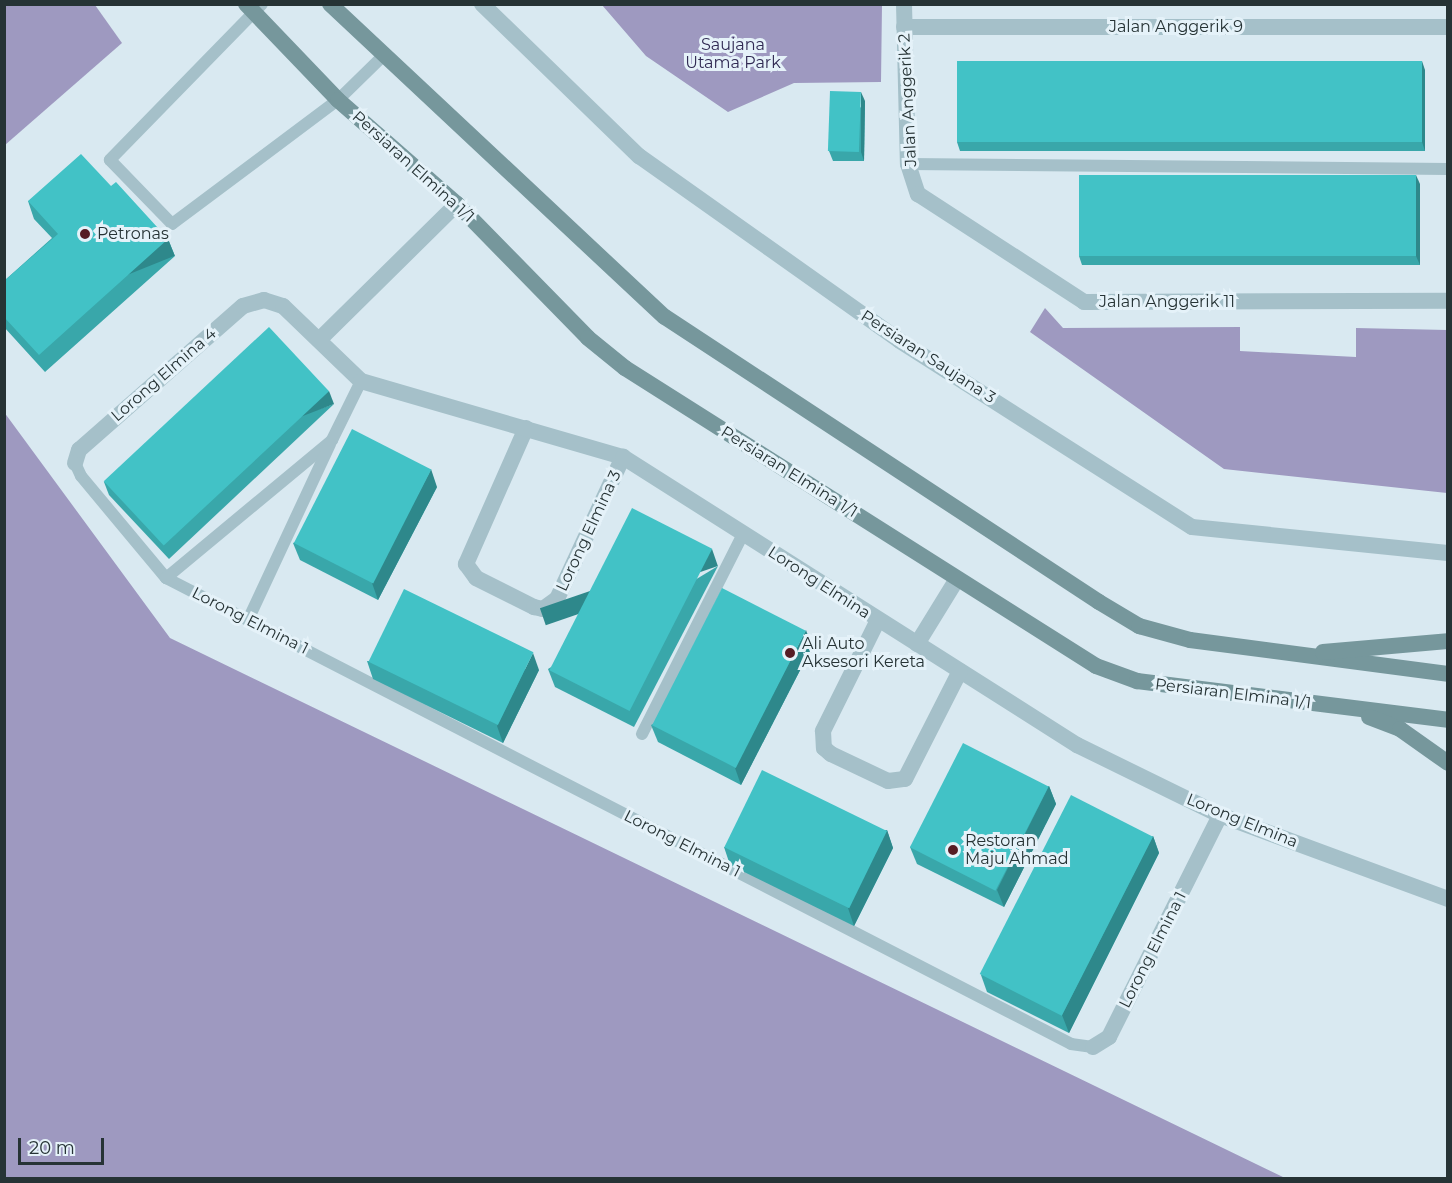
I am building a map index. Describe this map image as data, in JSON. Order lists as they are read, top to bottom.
{
  "streets": {
    "main road": ["Persiaran Elmina 1/1"],
    "street": [
      "Jalan Anggerik 9",
      "Jalan Anggerik 2",
      "Jalan Anggerik 11",
      "Persiaran Saujana 3",
      "Lorong Elmina 4",
      "Lorong Elmina 3",
      "Lorong Elmina",
      "Lorong Elmina 1"
    ]
  },
  "crossings": [
    ["Jalan Anggerik 9", "Jalan Anggerik 2"],
    ["Jalan Anggerik 2", "Jalan Anggerik 11"],
    ["Lorong Elmina 4", "Lorong Elmina 1"],
    ["Lorong Elmina 3", "Lorong Elmina"],
    ["Lorong Elmina", "Lorong Elmina 1"]
  ],
  "parks": ["Saujana Utama Park"],
  "places": ["Petronas", "Ali Auto Aksesori Kereta", "Restoran Maju Ahmad"],
  "scale_bar": "20 m"
}
